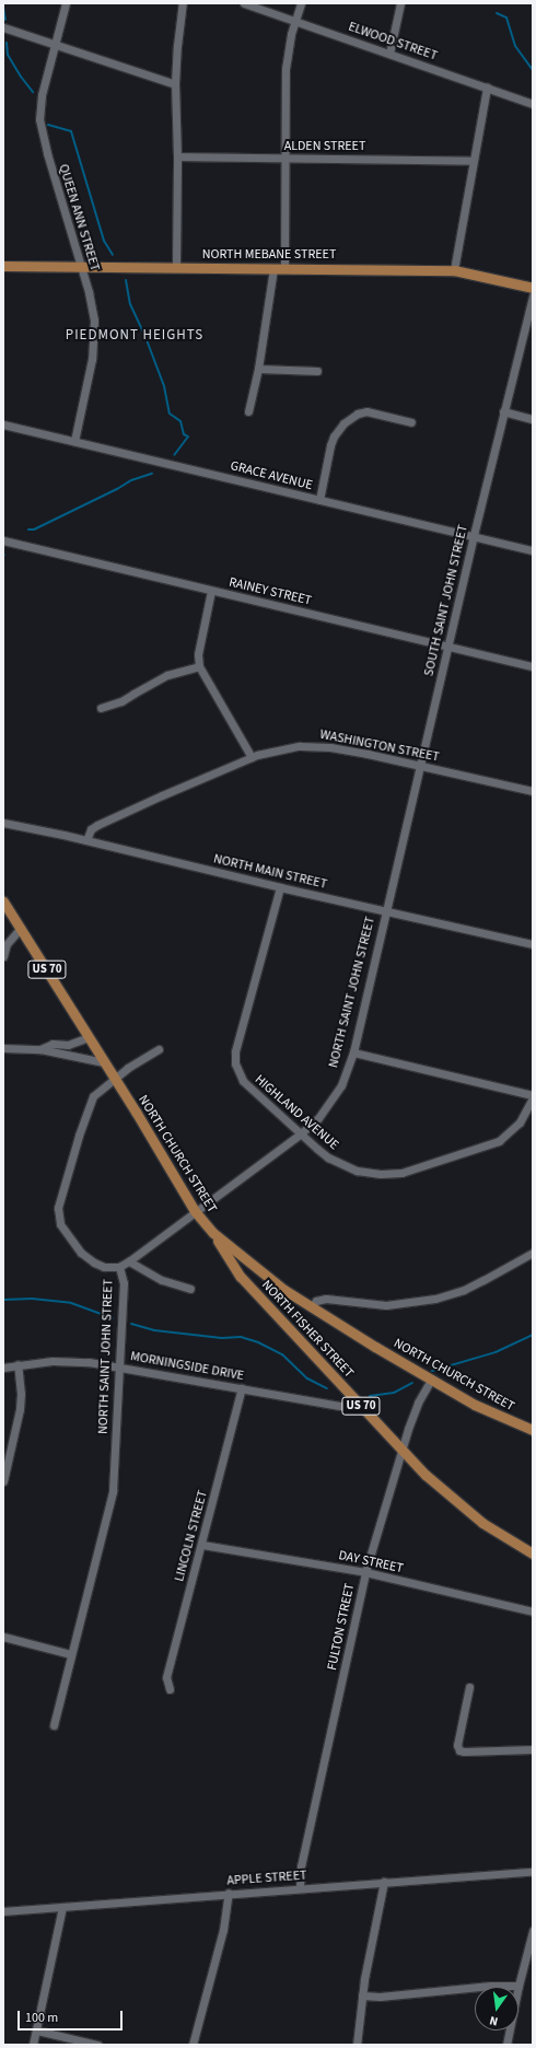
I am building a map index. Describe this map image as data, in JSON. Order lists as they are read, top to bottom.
{
  "streets": {
    "main road": [
      "NORTH MEBANE STREET",
      "US 70",
      "NORTH CHURCH STREET",
      "NORTH FISHER STREET"
    ],
    "street": [
      "ELWOOD STREET",
      "ALDEN STREET",
      "QUEEN ANN STREET",
      "GRACE AVENUE",
      "RAINEY STREET",
      "SOUTH SAINT JOHN STREET",
      "WASHINGTON STREET",
      "NORTH MAIN STREET",
      "NORTH SAINT JOHN STREET",
      "HIGHLAND AVENUE",
      "MORNINGSIDE DRIVE",
      "LINCOLN STREET",
      "DAY STREET",
      "FULTON STREET",
      "APPLE STREET"
    ]
  },
  "crossings": [
    ["QUEEN ANN STREET", "NORTH MEBANE STREET"],
    ["QUEEN ANN STREET", "GRACE AVENUE"],
    ["GRACE AVENUE", "SOUTH SAINT JOHN STREET"],
    ["RAINEY STREET", "SOUTH SAINT JOHN STREET"],
    ["SOUTH SAINT JOHN STREET", "WASHINGTON STREET"],
    ["SOUTH SAINT JOHN STREET", "NORTH MAIN STREET"],
    ["SOUTH SAINT JOHN STREET", "NORTH SAINT JOHN STREET"],
    ["WASHINGTON STREET", "NORTH MAIN STREET"],
    ["NORTH MAIN STREET", "NORTH SAINT JOHN STREET"],
    ["NORTH MAIN STREET", "HIGHLAND AVENUE"],
    ["NORTH SAINT JOHN STREET", "HIGHLAND AVENUE"],
    ["NORTH SAINT JOHN STREET", "NORTH CHURCH STREET"],
    ["NORTH SAINT JOHN STREET", "MORNINGSIDE DRIVE"],
    ["NORTH CHURCH STREET", "NORTH FISHER STREET"],
    ["NORTH CHURCH STREET", "FULTON STREET"],
    ["NORTH FISHER STREET", "FULTON STREET"],
    ["MORNINGSIDE DRIVE", "LINCOLN STREET"],
    ["LINCOLN STREET", "DAY STREET"],
    ["DAY STREET", "FULTON STREET"],
    ["FULTON STREET", "APPLE STREET"]
  ],
  "districts": ["PIEDMONT HEIGHTS"],
  "scale_bar": "100 m",
  "north": "bottom"
}
